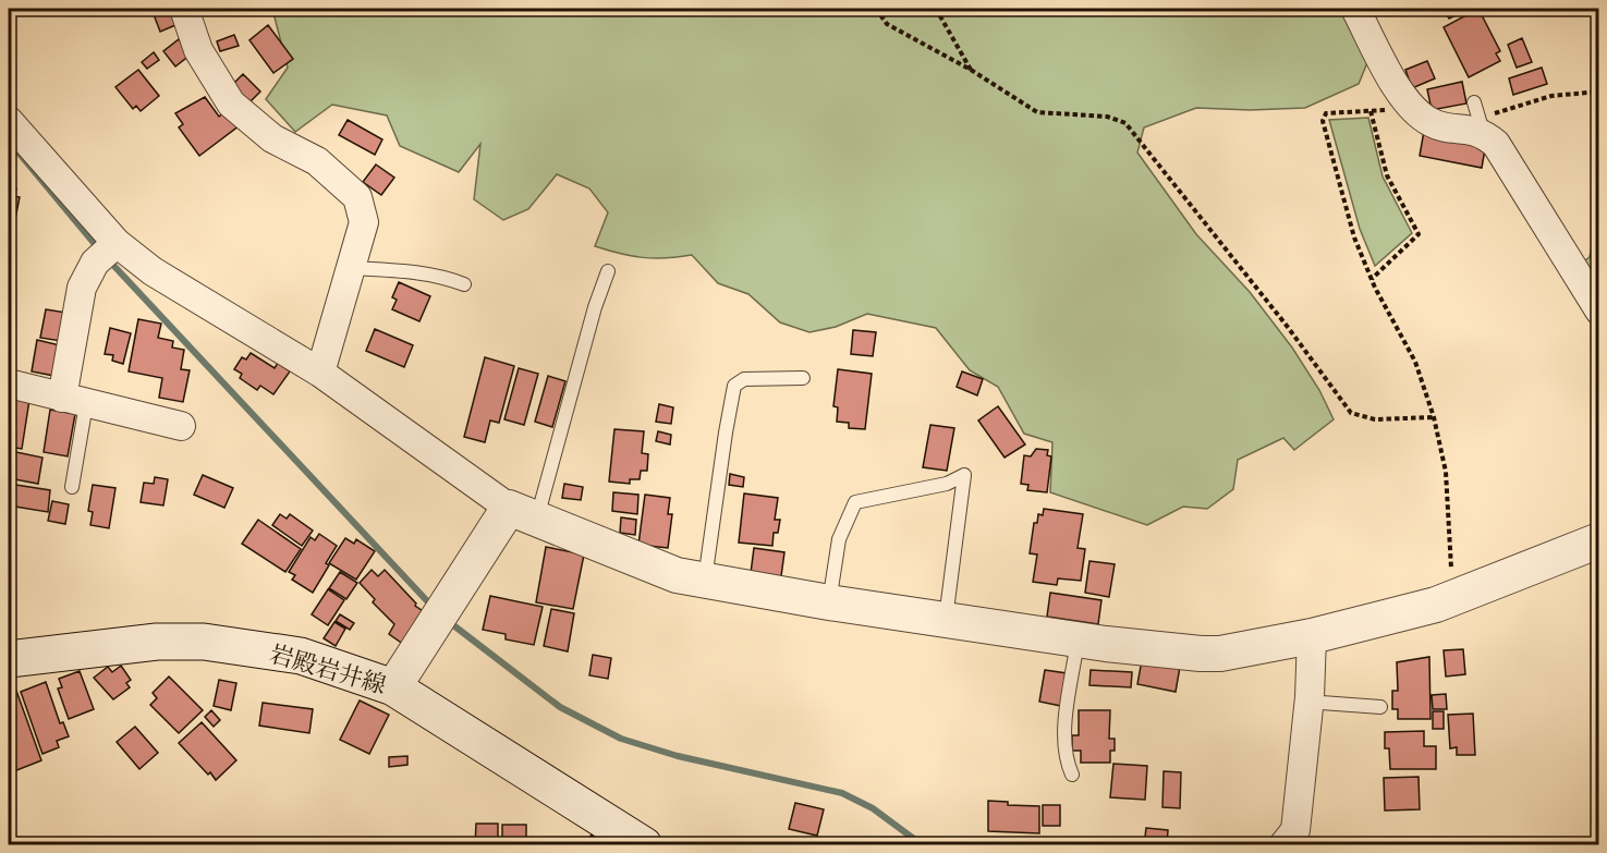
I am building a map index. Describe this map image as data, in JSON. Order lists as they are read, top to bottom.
{
  "streets": {
    "main road": ["岩殿岩井線"]
  }
}
